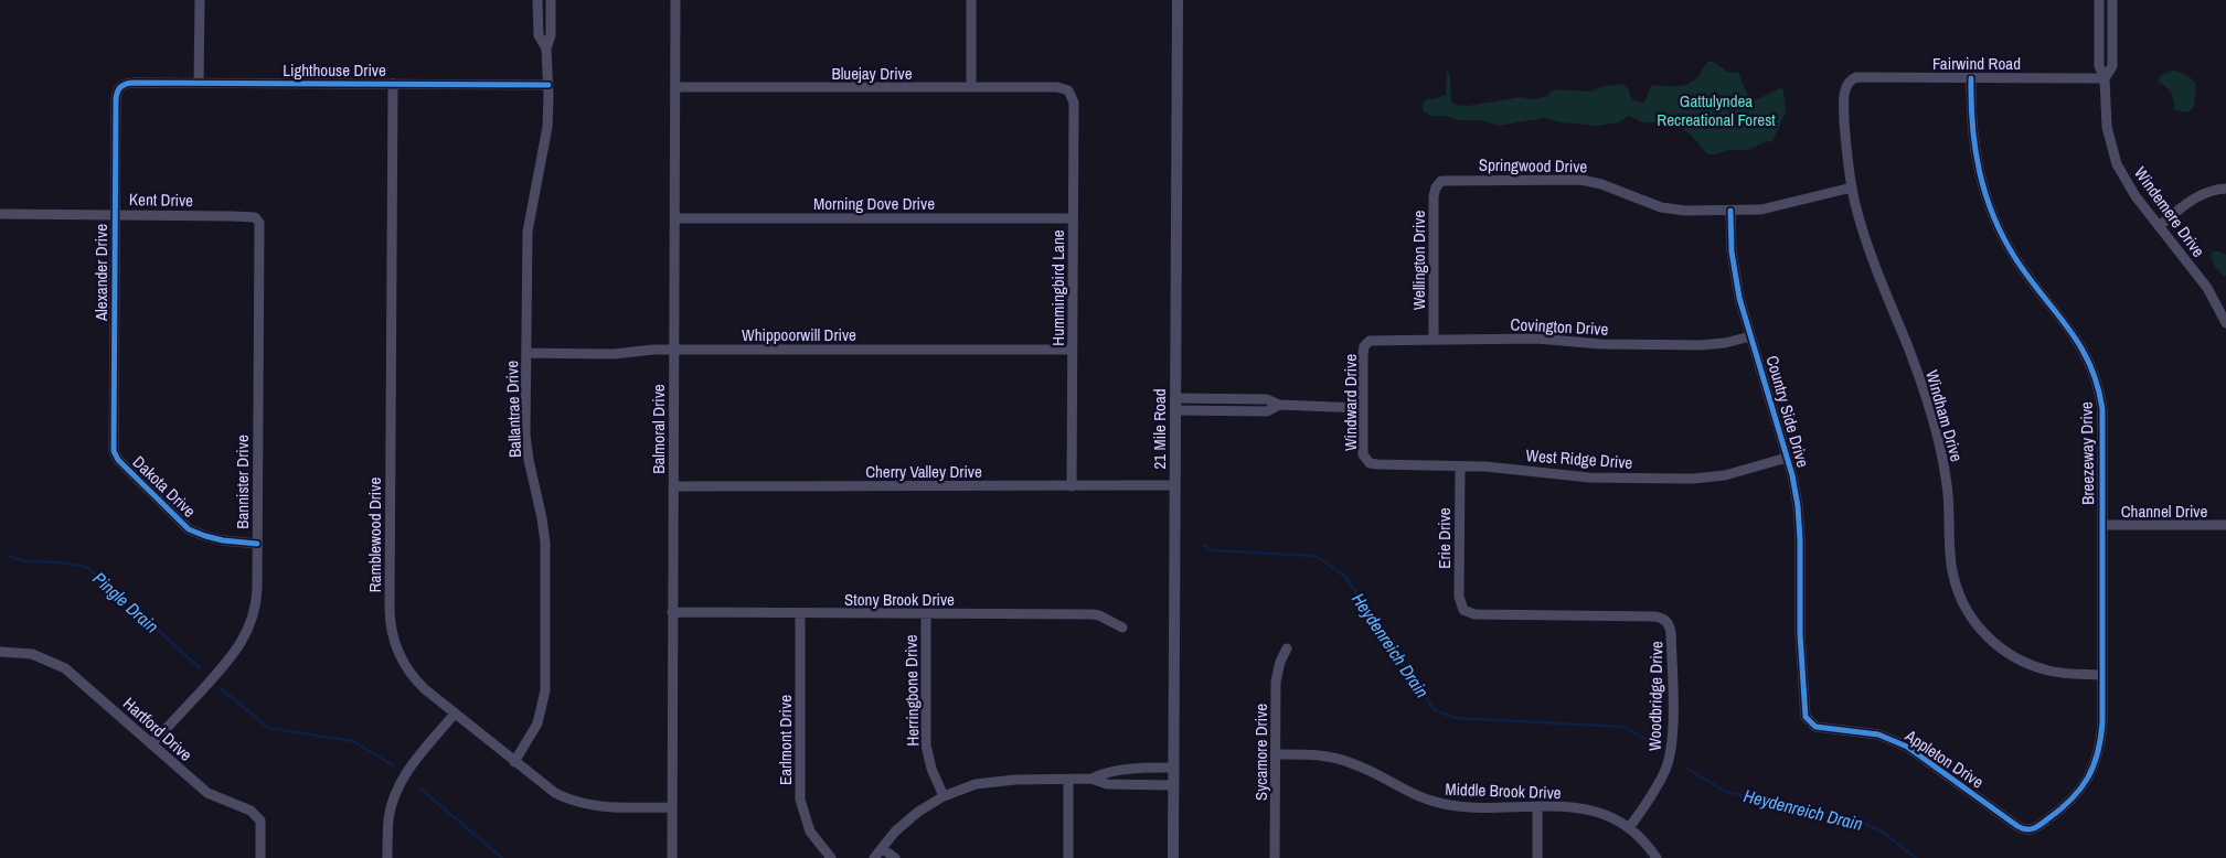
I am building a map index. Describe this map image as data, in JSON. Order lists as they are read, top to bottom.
{
  "streets": {
    "street": [
      "Fairwind Road",
      "Lighthouse Drive",
      "Bluejay Drive",
      "Springwood Drive",
      "Kent Drive",
      "Morning Dove Drive",
      "Windemere Drive",
      "Wellington Drive",
      "Alexander Drive",
      "Hummingbird Lane",
      "Covington Drive",
      "Whippoorwill Drive",
      "Windward Drive",
      "Ballantrae Drive",
      "Country Side Drive",
      "Windham Drive",
      "Balmoral Drive",
      "21 Mile Road",
      "Breezeway Drive",
      "West Ridge Drive",
      "Cherry Valley Drive",
      "Bannister Drive",
      "Dakota Drive",
      "Channel Drive",
      "Ramblewood Drive",
      "Erie Drive",
      "Stony Brook Drive",
      "Herringbone Drive",
      "Woodbridge Drive",
      "Hartford Drive",
      "Earlmont Drive",
      "Sycamore Drive",
      "Appleton Drive",
      "Middle Brook Drive"
    ]
  },
  "crossings": [
    ["Fairwind Road", "Windemere Drive"],
    ["Fairwind Road", "Windham Drive"],
    ["Fairwind Road", "Breezeway Drive"],
    ["Lighthouse Drive", "Alexander Drive"],
    ["Lighthouse Drive", "Ballantrae Drive"],
    ["Lighthouse Drive", "Ramblewood Drive"],
    ["Bluejay Drive", "Hummingbird Lane"],
    ["Bluejay Drive", "Balmoral Drive"],
    ["Springwood Drive", "Wellington Drive"],
    ["Springwood Drive", "Country Side Drive"],
    ["Springwood Drive", "Windham Drive"],
    ["Kent Drive", "Alexander Drive"],
    ["Kent Drive", "Bannister Drive"],
    ["Morning Dove Drive", "Hummingbird Lane"],
    ["Morning Dove Drive", "Balmoral Drive"],
    ["Wellington Drive", "Covington Drive"],
    ["Alexander Drive", "Dakota Drive"],
    ["Hummingbird Lane", "Whippoorwill Drive"],
    ["Hummingbird Lane", "Cherry Valley Drive"],
    ["Covington Drive", "Windward Drive"],
    ["Covington Drive", "Country Side Drive"],
    ["Whippoorwill Drive", "Ballantrae Drive"],
    ["Whippoorwill Drive", "Balmoral Drive"],
    ["Windward Drive", "West Ridge Drive"],
    ["Ballantrae Drive", "Ramblewood Drive"],
    ["Country Side Drive", "West Ridge Drive"],
    ["Country Side Drive", "Appleton Drive"],
    ["Windham Drive", "Breezeway Drive"],
    ["Balmoral Drive", "Cherry Valley Drive"],
    ["Balmoral Drive", "Ramblewood Drive"],
    ["Balmoral Drive", "Stony Brook Drive"],
    ["21 Mile Road", "Cherry Valley Drive"],
    ["Breezeway Drive", "Channel Drive"],
    ["Breezeway Drive", "Appleton Drive"],
    ["West Ridge Drive", "Erie Drive"],
    ["Bannister Drive", "Dakota Drive"],
    ["Bannister Drive", "Hartford Drive"],
    ["Erie Drive", "Woodbridge Drive"],
    ["Stony Brook Drive", "Herringbone Drive"],
    ["Stony Brook Drive", "Earlmont Drive"],
    ["Woodbridge Drive", "Middle Brook Drive"],
    ["Sycamore Drive", "Middle Brook Drive"]
  ],
  "water": ["Pingle Drain", "Heydenreich Drain"],
  "parks": ["Gattulyndea Recreational Forest"]
}
